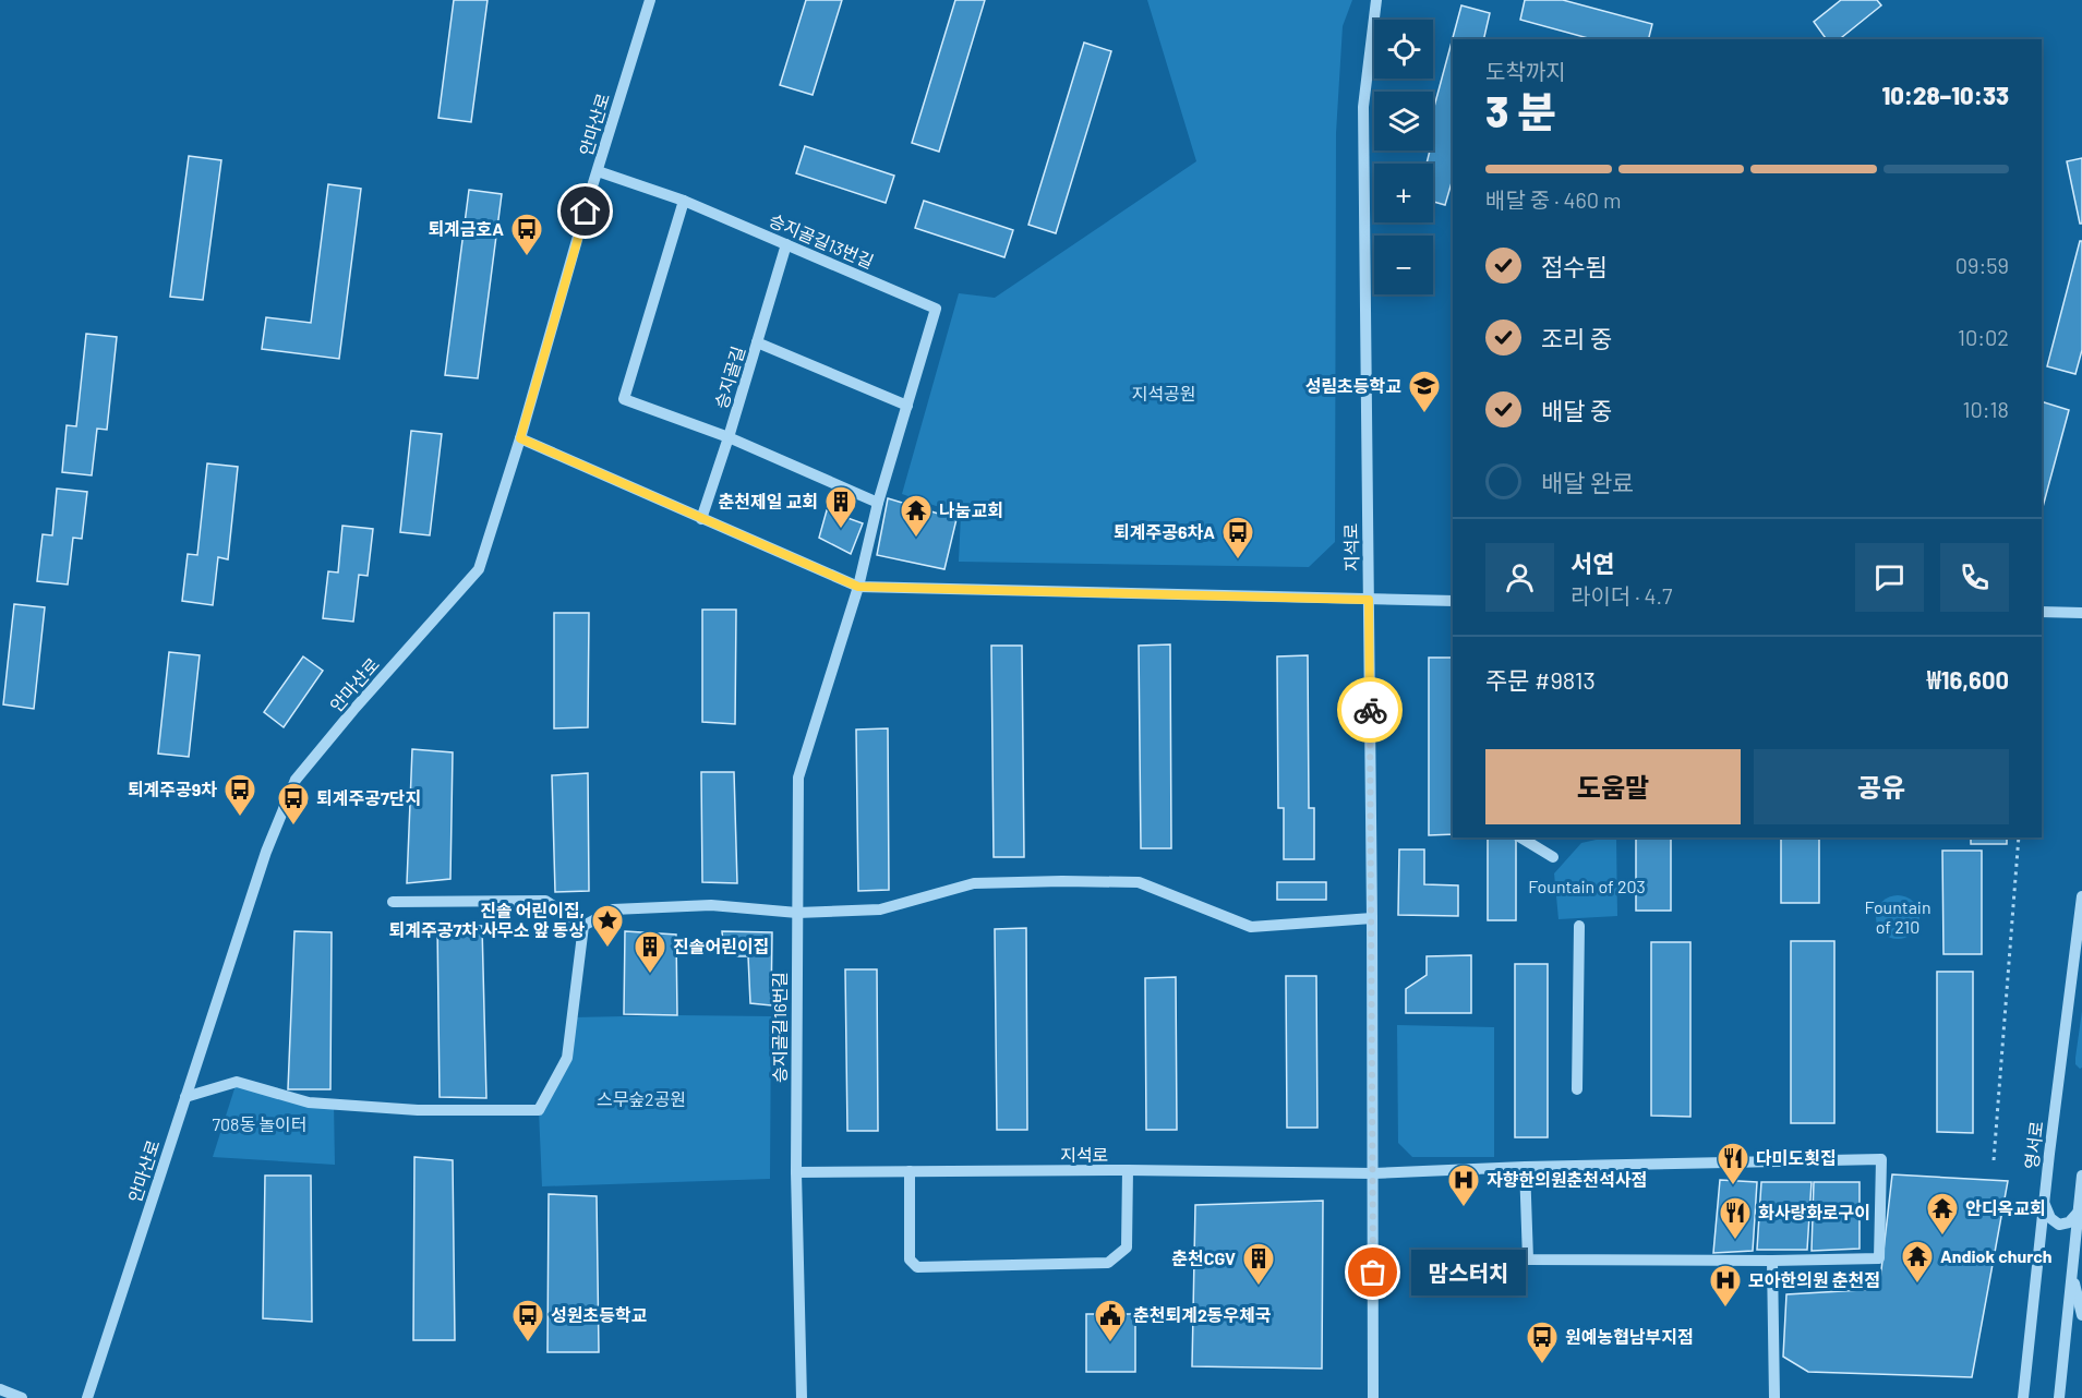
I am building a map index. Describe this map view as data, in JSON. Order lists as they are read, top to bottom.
{
  "streets": {
    "street": [
      "안마산로",
      "승지골길13번길",
      "승지골길",
      "지석로",
      "승지골길16번길",
      "영서로"
    ]
  },
  "crossings": [
    ["안마산로", "승지골길13번길"],
    ["승지골길13번길", "승지골길"],
    ["승지골길13번길", "승지골길16번길"],
    ["지석로", "승지골길16번길"]
  ],
  "parks": [
    "지석공원",
    "Fountain of 203",
    "Fountain of 210",
    "스무숲2공원",
    "708동 놀이터"
  ],
  "places": {
    "bus stop": [
      "퇴계금호A",
      "퇴계주공6차A",
      "퇴계주공9차",
      "퇴계주공7단지",
      "성원초등학교",
      "원예농협남부지점"
    ],
    "school or university": ["성림초등학교"],
    "building": ["춘천제일 교회", "진솔어린이집", "춘천CGV"],
    "temple": ["나눔교회", "안디옥교회", "Andiok church"],
    "place": ["진솔 어린이집, 퇴계주공7차 사무소 앞 동상"],
    "restaurant": ["다미도횟집", "화사랑화로구이"],
    "hospital": ["자향한의원춘천석사점", "모아한의원 춘천점"],
    "other": ["맘스터치"],
    "public building": ["춘천퇴계2동우체국"]
  },
  "page": {
    "map_buttons": ["+", "−"],
    "heading": ["3 분", "도착까지", "10:28–10:33"],
    "panel": [
      "서연",
      "라이더 · 4.7",
      "주문 #9813",
      "₩16,600"
    ],
    "bar": "배달 중 · 460 m",
    "list": [
      ["접수됨", "09:59"],
      ["조리 중", "10:02"],
      ["배달 중", "10:18"],
      "배달 완료"
    ],
    "buttons": ["도움말", "공유"],
    "bubble": "맘스터치"
  }
}
